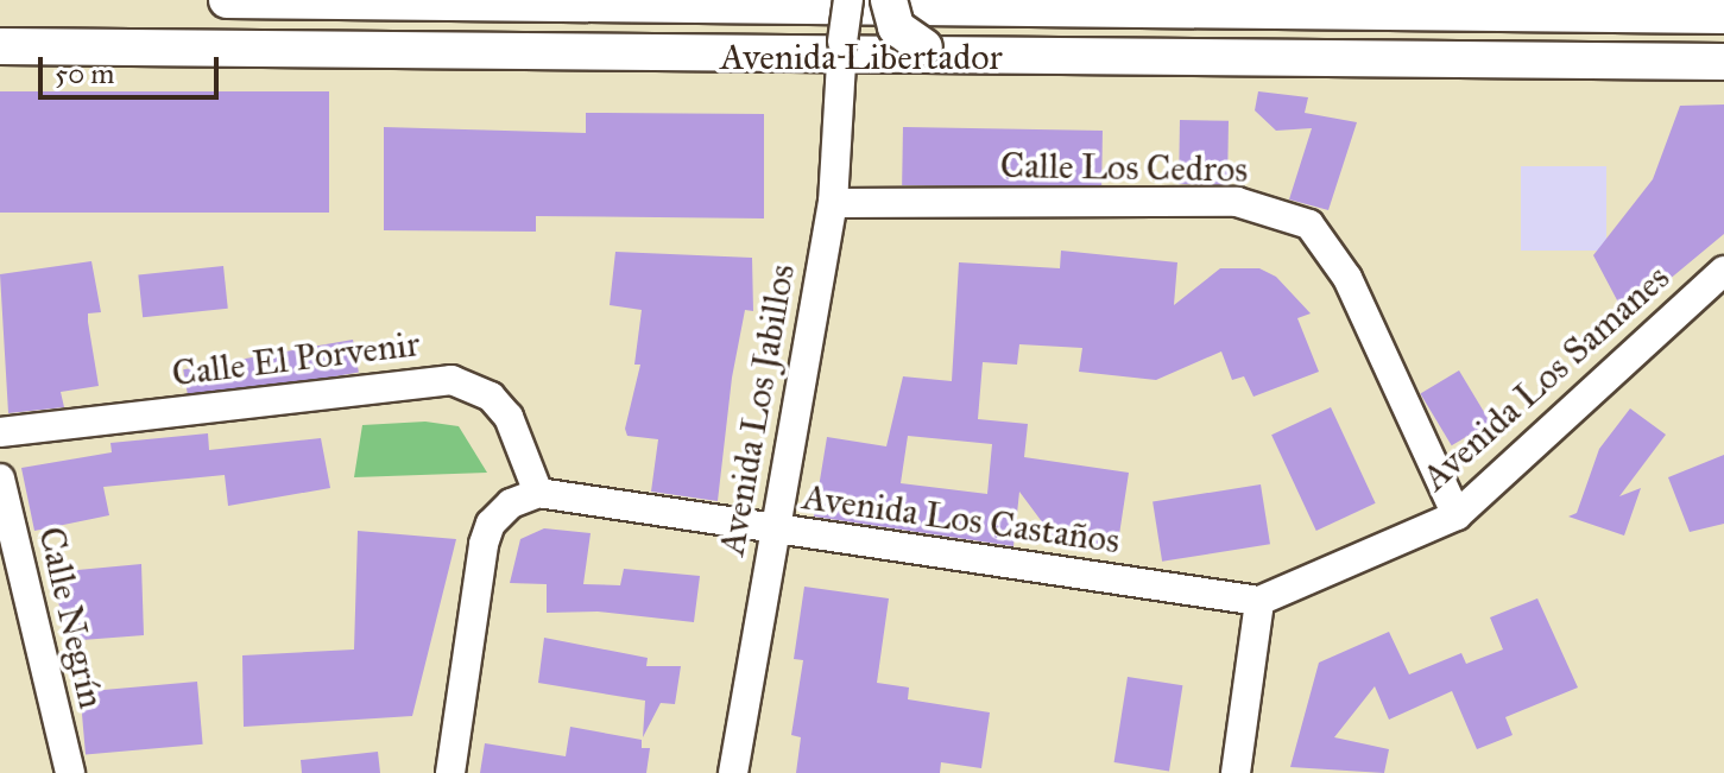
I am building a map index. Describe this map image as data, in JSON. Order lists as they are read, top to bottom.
{
  "streets": {
    "main road": ["Avenida Libertador"],
    "street": [
      "Calle Los Cedros",
      "Calle El Porvenir",
      "Avenida Los Samanes",
      "Avenida Los Jabillos",
      "Avenida Los Castaños",
      "Calle Negrín"
    ]
  },
  "crossings": [
    ["Avenida Libertador", "Avenida Los Jabillos"],
    ["Calle Los Cedros", "Avenida Los Samanes"],
    ["Calle Los Cedros", "Avenida Los Jabillos"],
    ["Calle El Porvenir", "Avenida Los Castaños"],
    ["Avenida Los Samanes", "Avenida Los Castaños"],
    ["Avenida Los Jabillos", "Avenida Los Castaños"]
  ],
  "scale_bar": "50 m"
}
